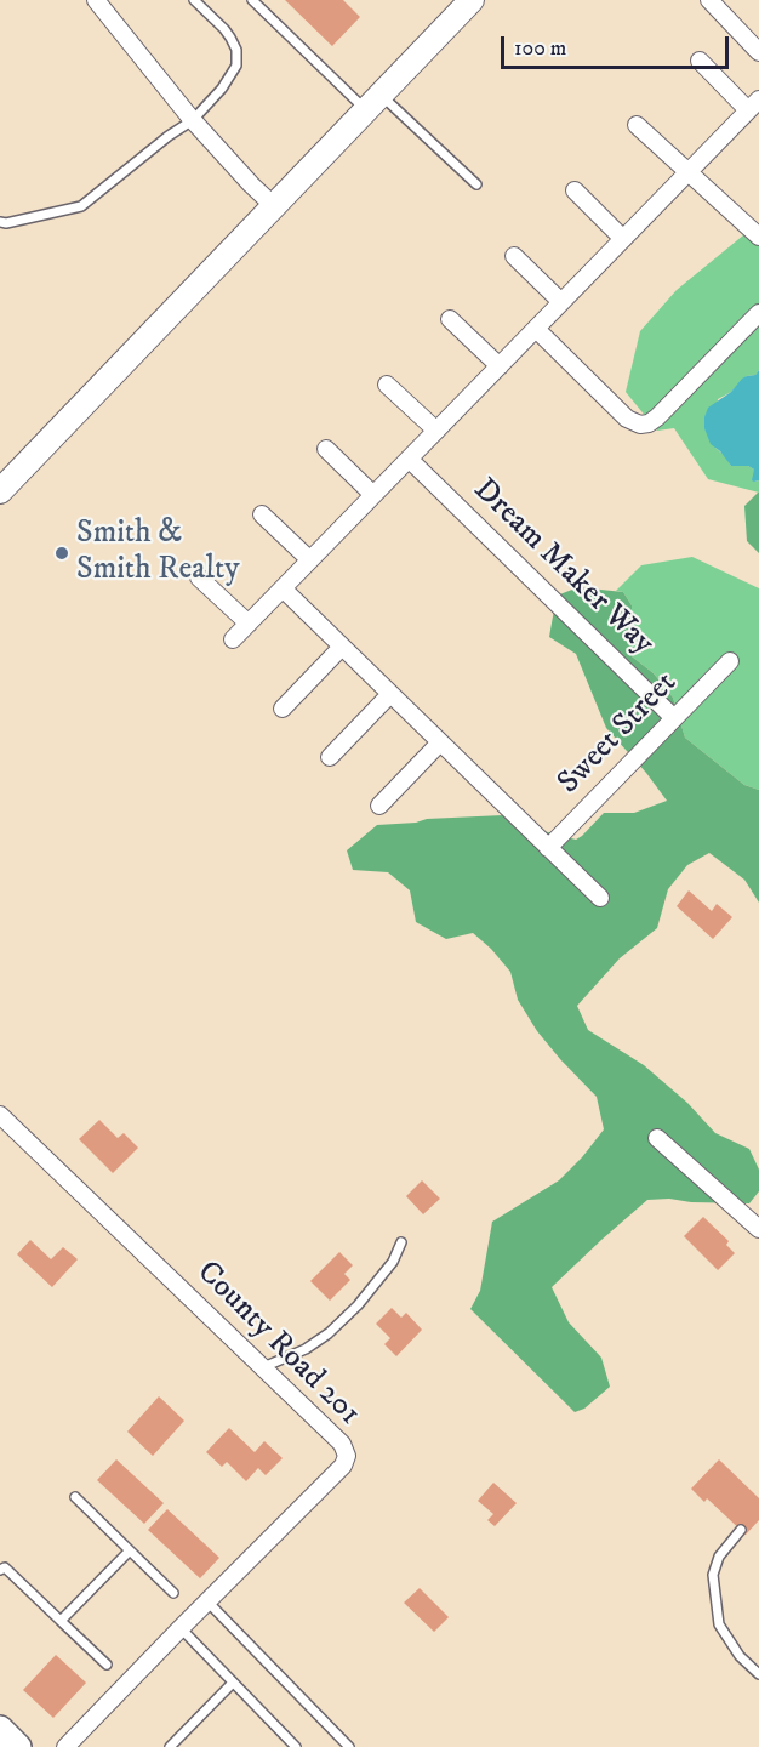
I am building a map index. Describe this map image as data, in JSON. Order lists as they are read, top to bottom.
{
  "streets": {
    "street": ["Dream Maker Way", "Sweet Street", "County Road 201"]
  },
  "crossings": [
    ["Dream Maker Way", "Sweet Street"]
  ],
  "places": ["Smith & Smith Realty"],
  "scale_bar": "100 m"
}
